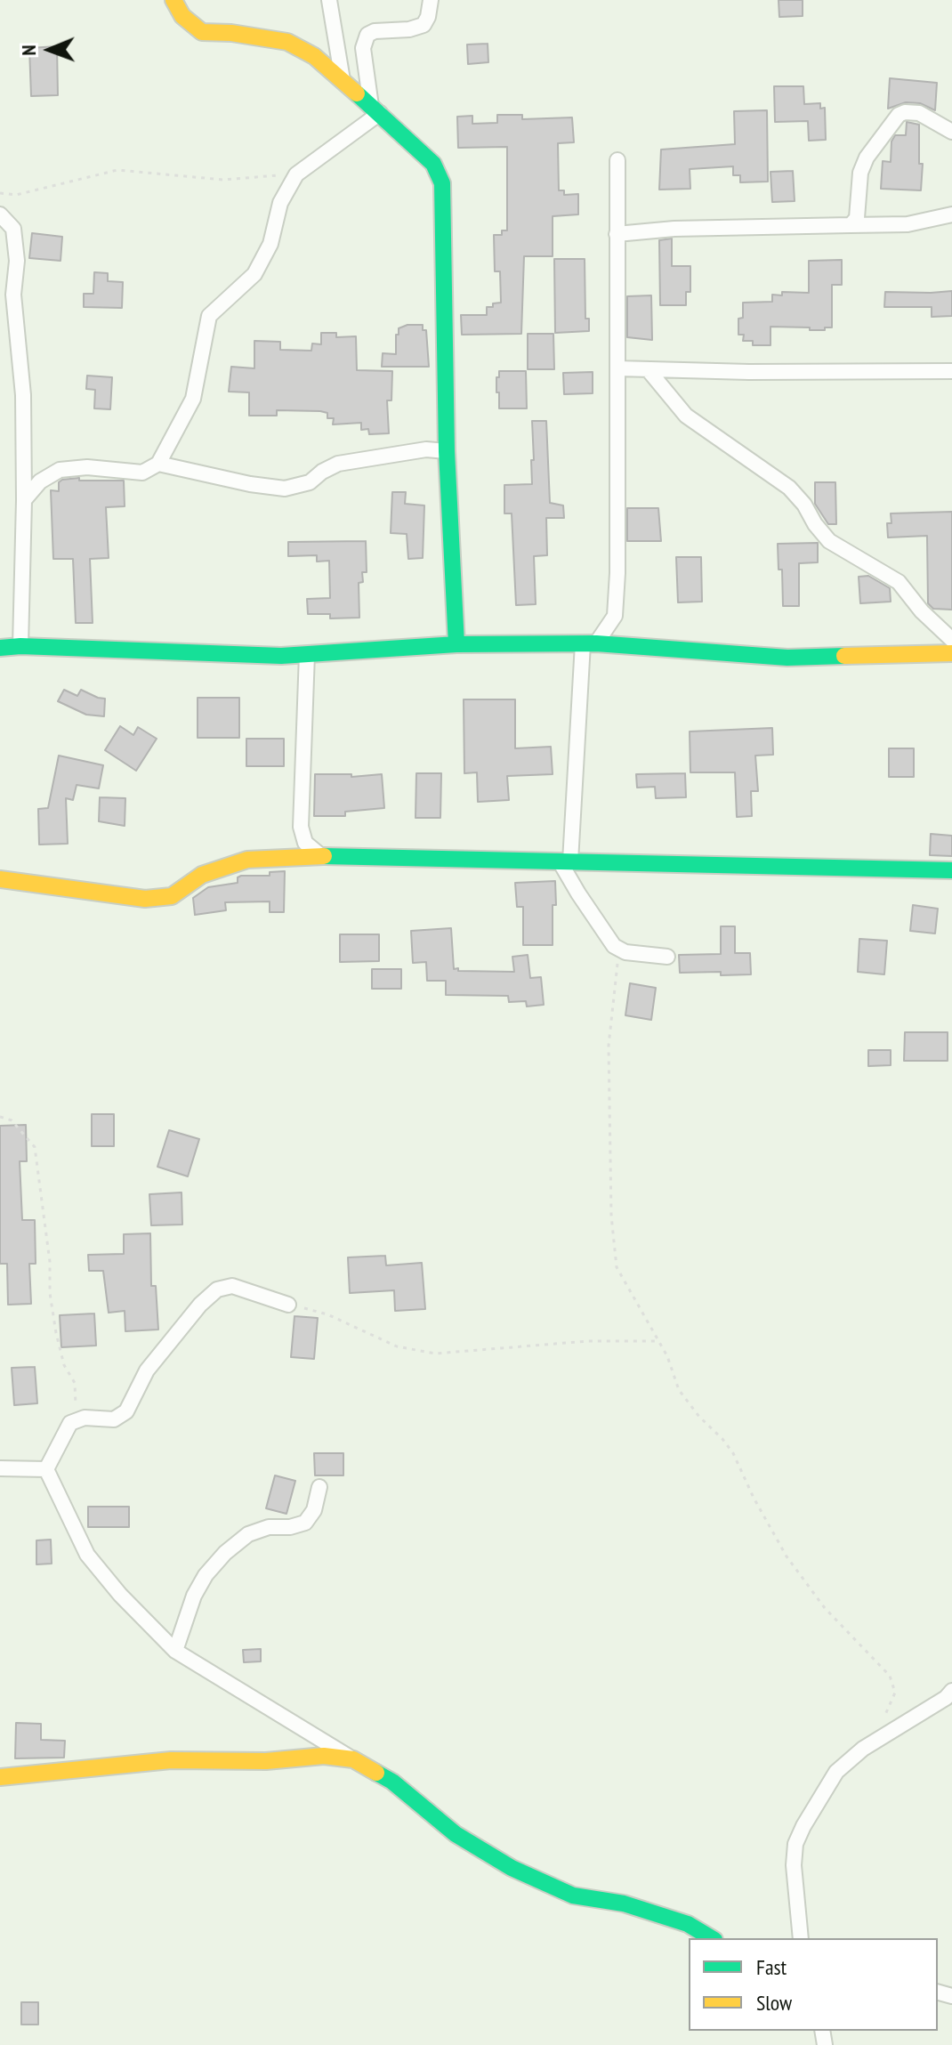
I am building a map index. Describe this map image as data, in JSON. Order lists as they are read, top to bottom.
{
  "legend": ["Fast", "Slow"],
  "north": "left"
}
